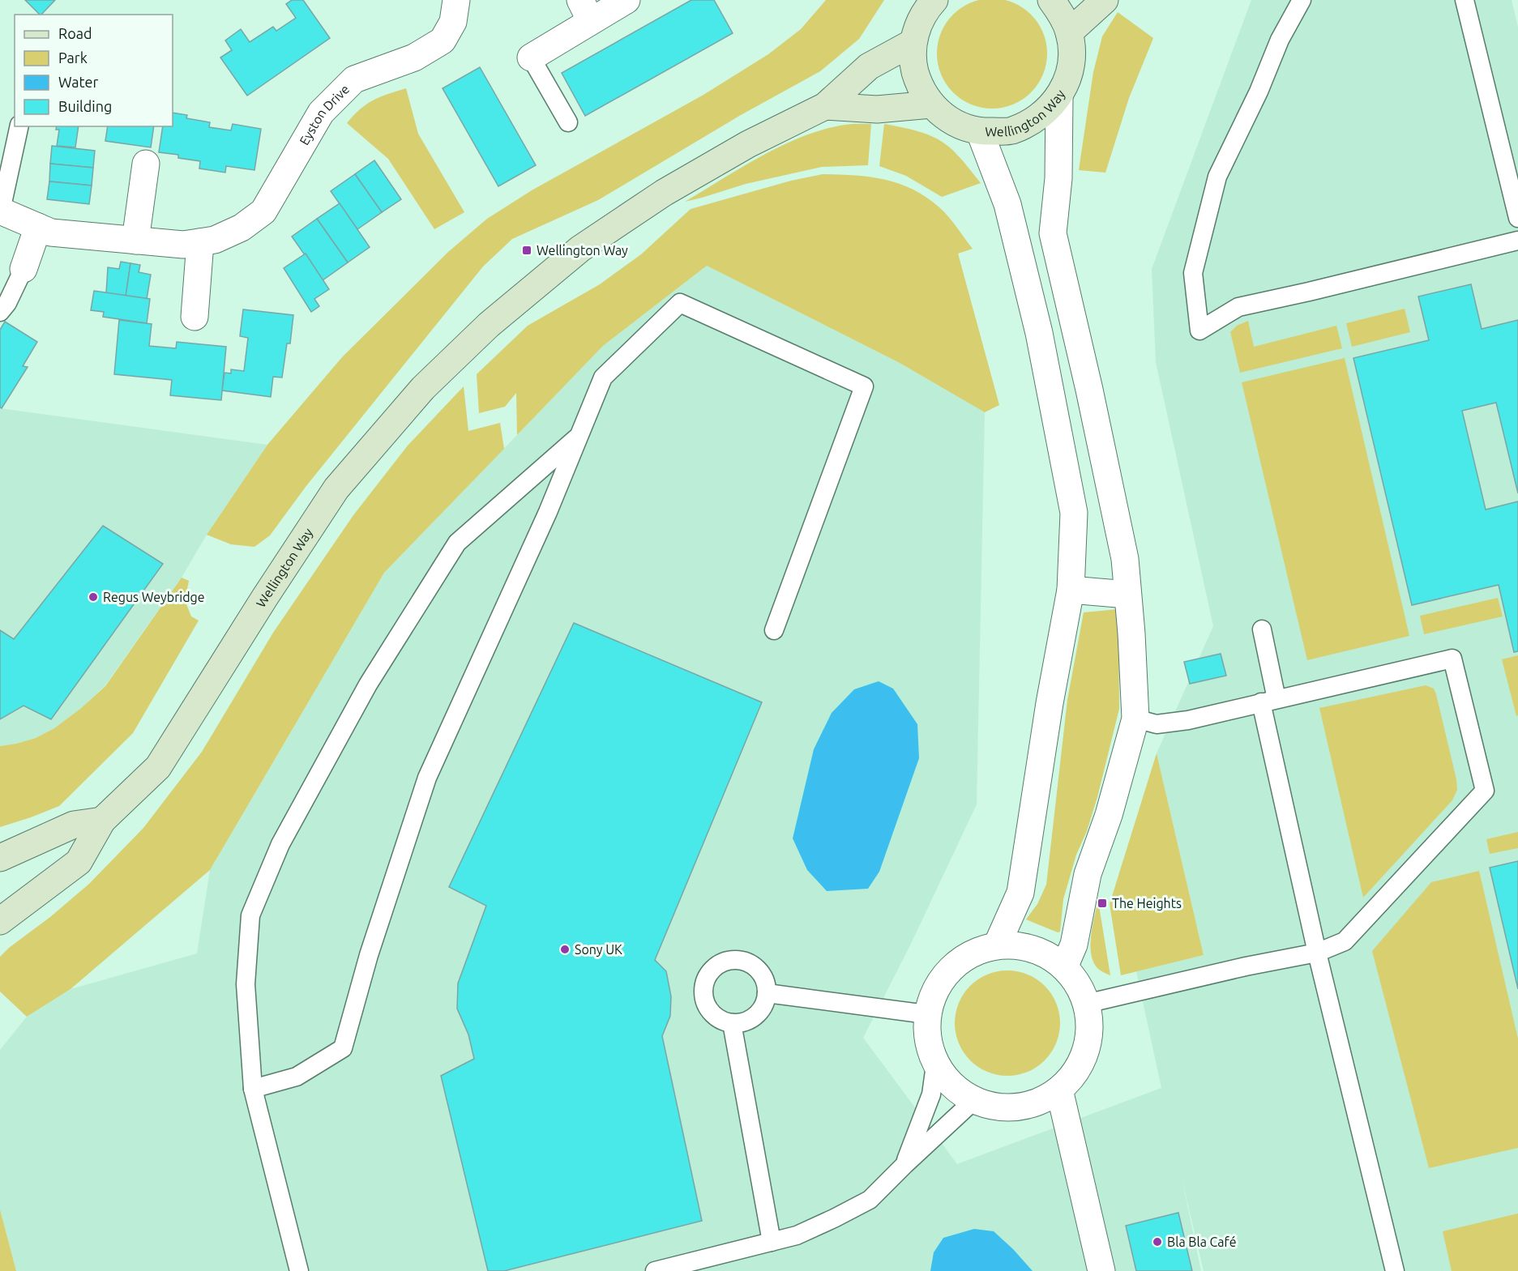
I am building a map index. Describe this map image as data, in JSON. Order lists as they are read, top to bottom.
{
  "streets": {
    "street": ["Wellington Way", "Eyston Drive"]
  },
  "places": {
    "transit": ["Wellington Way", "The Heights"],
    "other": ["Regus Weybridge", "Sony UK", "Bla Bla Café"]
  },
  "legend": [
    "Road",
    "Park",
    "Water",
    "Building"
  ]
}
